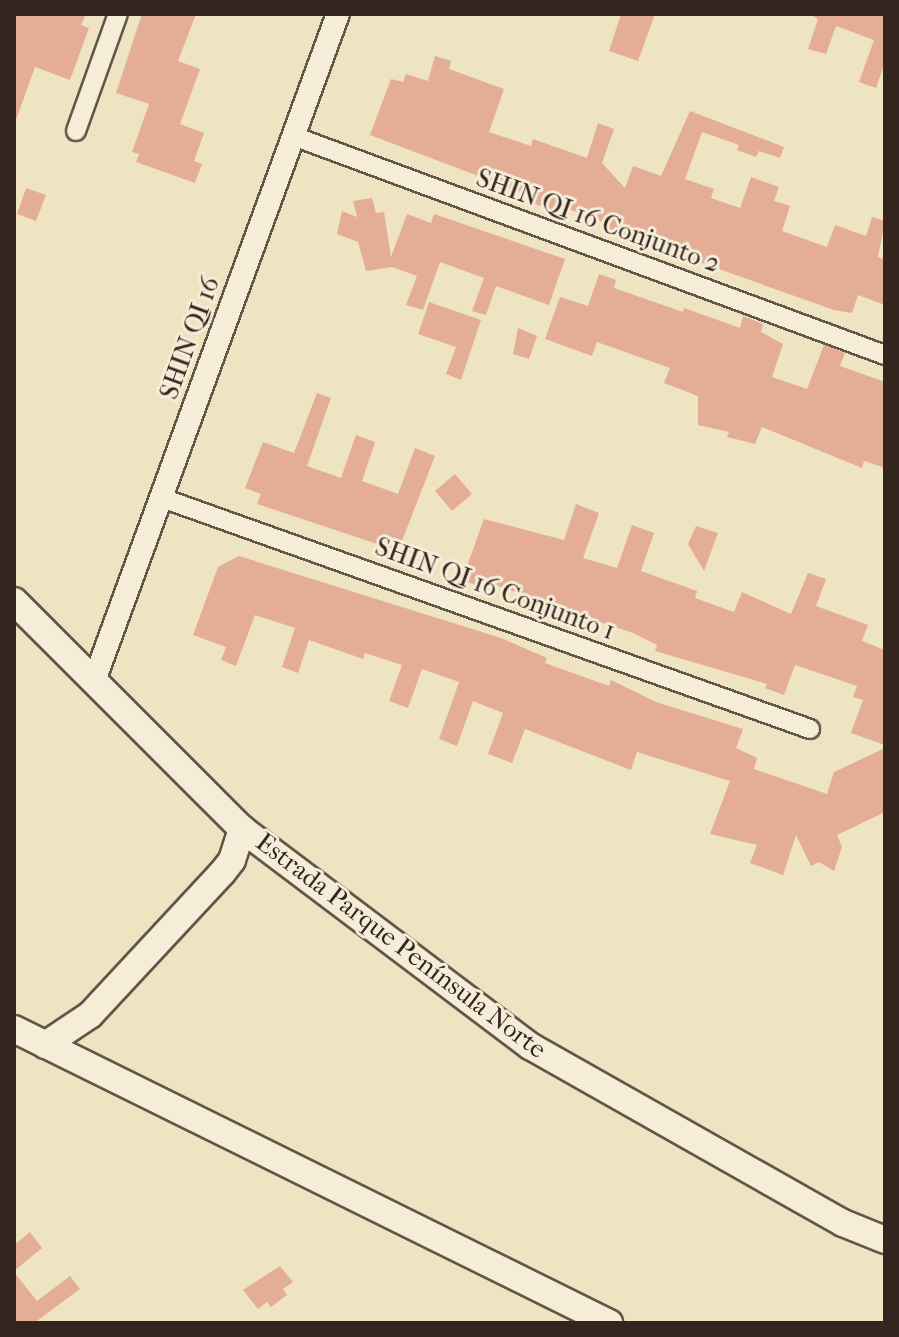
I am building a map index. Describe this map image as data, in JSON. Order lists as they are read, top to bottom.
{
  "streets": {
    "main road": ["Estrada Parque Península Norte"],
    "street": ["SHIN QI 16 Conjunto 2", "SHIN QI 16", "SHIN QI 16 Conjunto 1"]
  },
  "crossings": [
    ["SHIN QI 16 Conjunto 2", "SHIN QI 16"],
    ["SHIN QI 16", "SHIN QI 16 Conjunto 1"],
    ["SHIN QI 16", "Estrada Parque Península Norte"]
  ]
}
